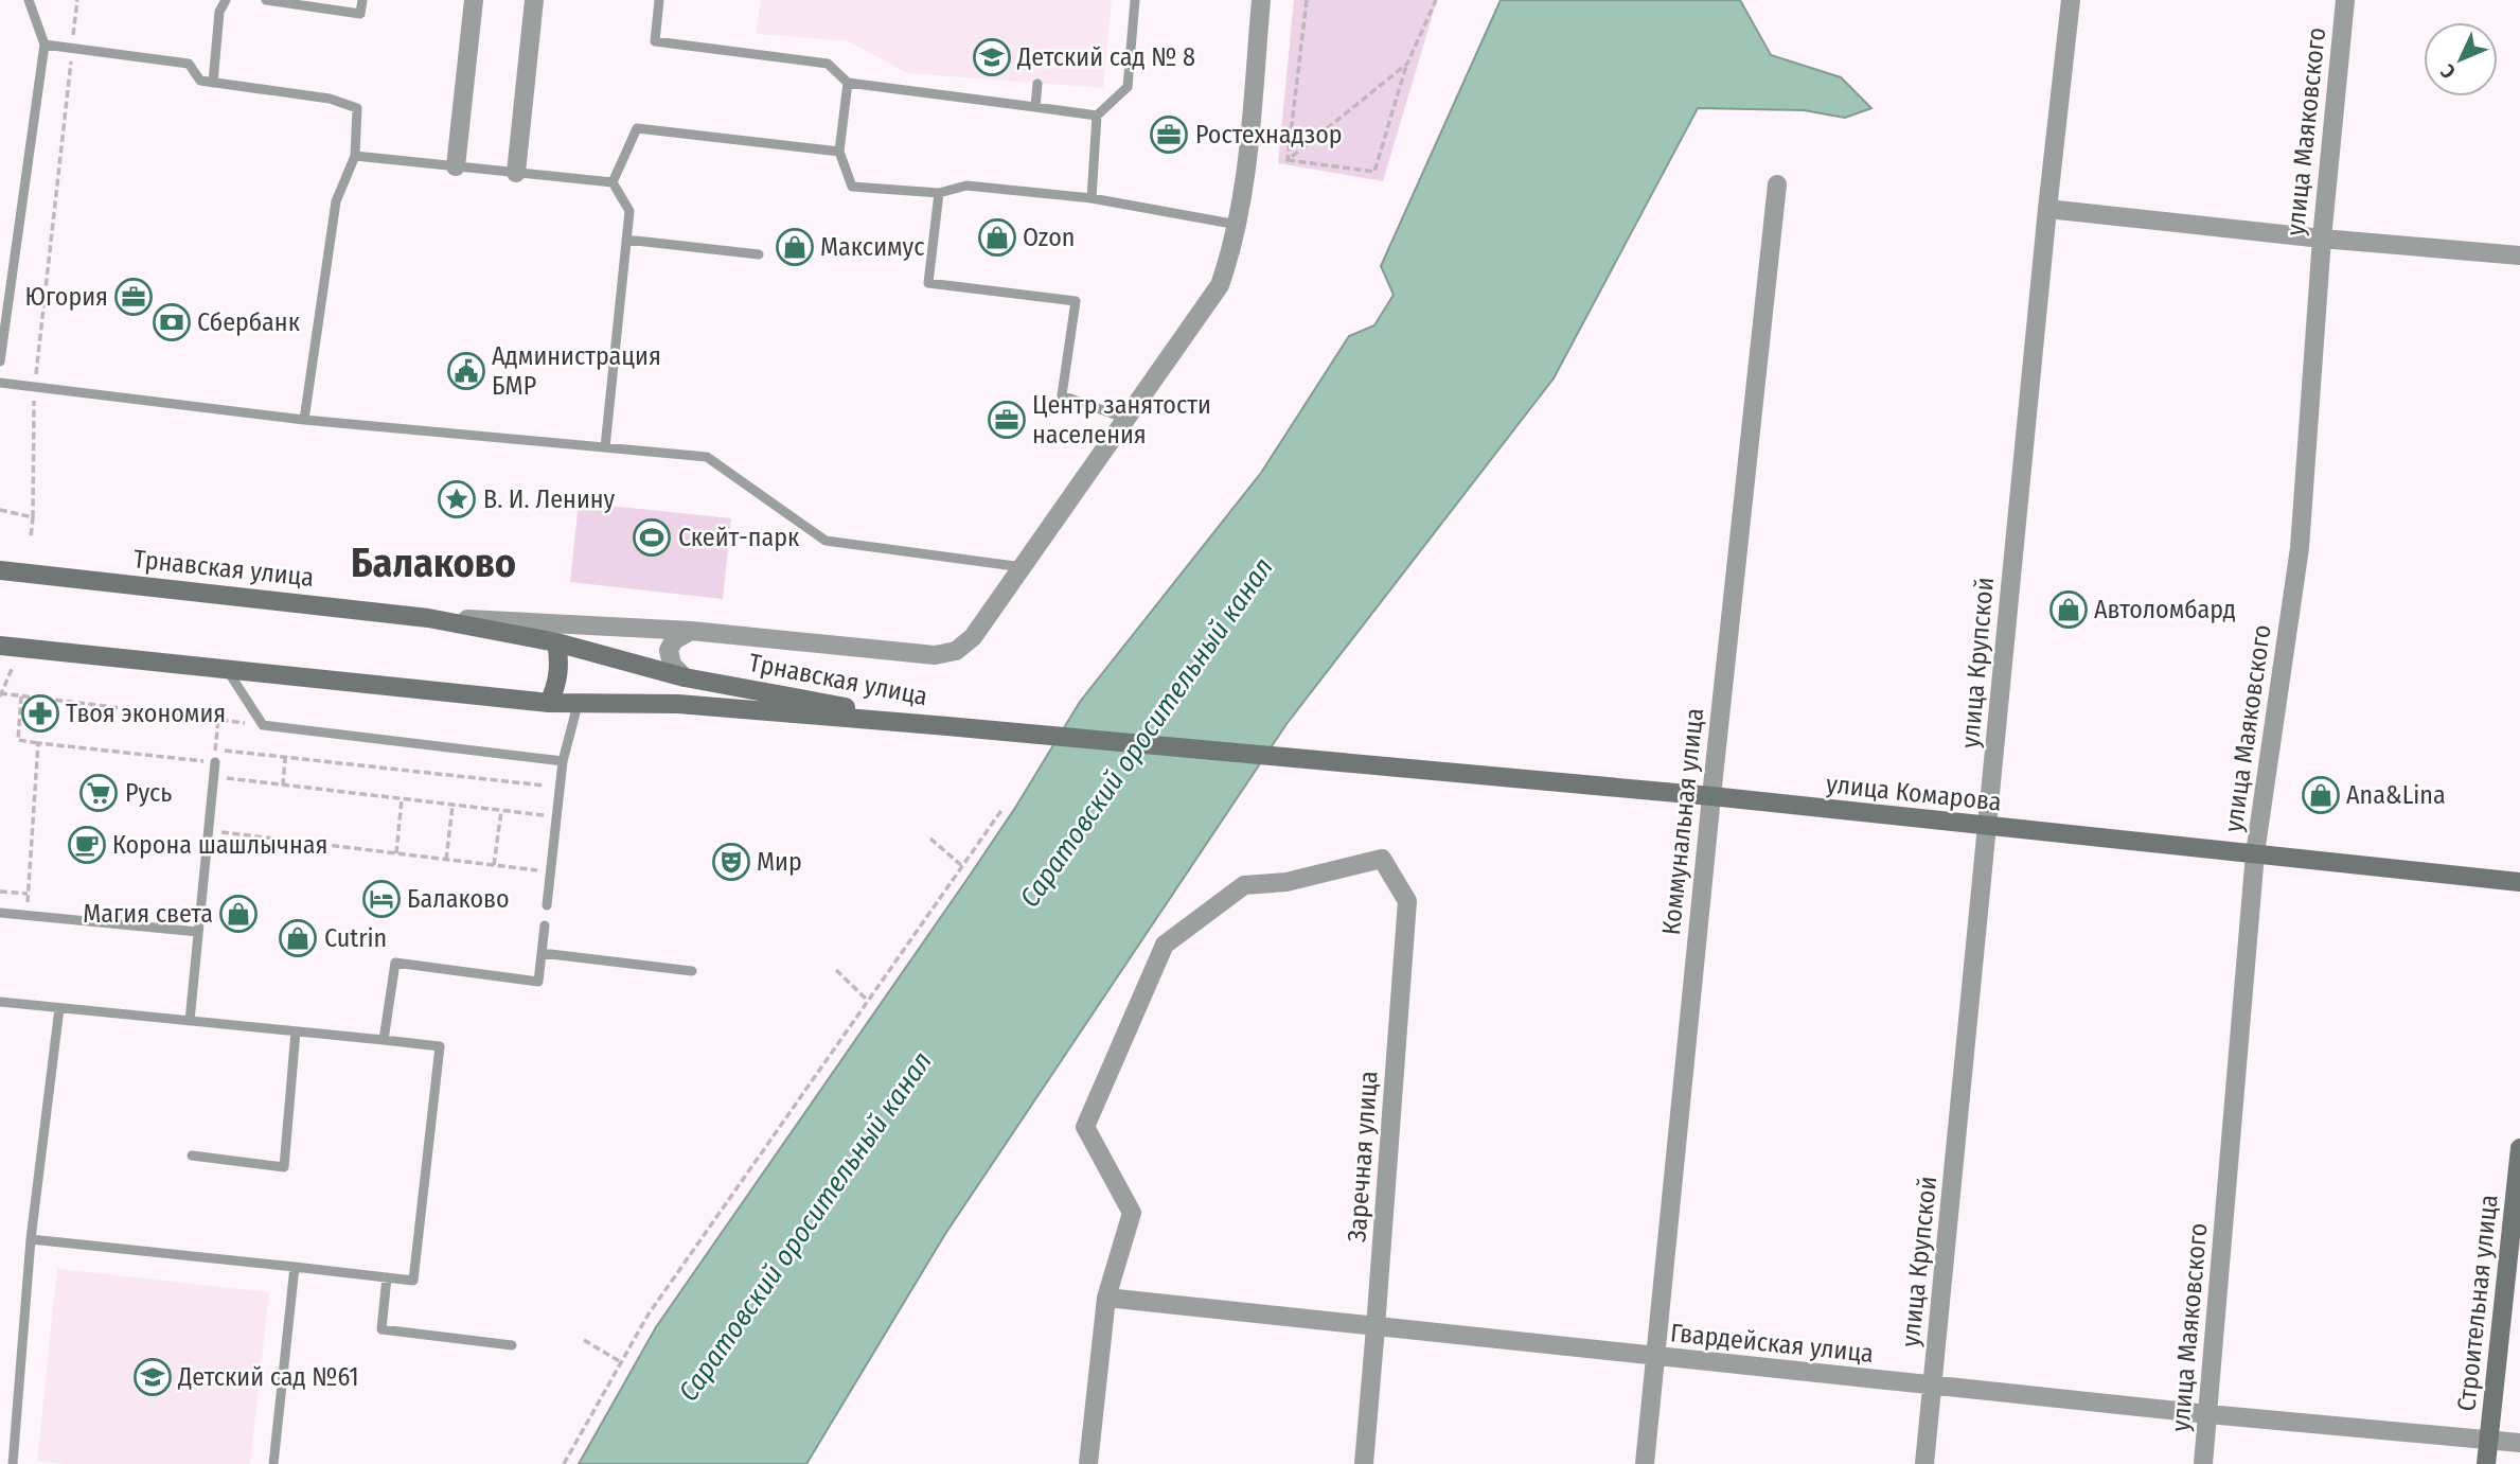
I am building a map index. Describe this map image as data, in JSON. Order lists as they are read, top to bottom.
{
  "streets": {
    "main road": ["Трнавская улица", "улица Комарова", "Строительная улица"],
    "street": [
      "улица Маяковского",
      "улица Крупской",
      "Коммунальная улица",
      "Заречная улица",
      "Гвардейская улица"
    ]
  },
  "crossings": [
    ["улица Маяковского", "улица Комарова"],
    ["улица Маяковского", "Гвардейская улица"],
    ["Трнавская улица", "улица Комарова"],
    ["улица Крупской", "улица Комарова"],
    ["улица Крупской", "Гвардейская улица"],
    ["улица Комарова", "Коммунальная улица"],
    ["Коммунальная улица", "Гвардейская улица"],
    ["Заречная улица", "Гвардейская улица"],
    ["Строительная улица", "Гвардейская улица"]
  ],
  "districts": ["Балаково"],
  "water": ["Саратовский оросительный канал"],
  "places": {
    "school or university": ["Детский сад № 8", "Детский сад №61"],
    "office": ["Ростехнадзор", "Югория", "Центр занятости населения"],
    "shop": [
      "Ozon",
      "Максимус",
      "Автоломбард",
      "Ana&Lina",
      "Магия света",
      "Cutrin"
    ],
    "bank": ["Сбербанк"],
    "public building": ["Администрация БМР"],
    "place": ["В. И. Ленину"],
    "sports": ["Скейт-парк"],
    "pharmacy": ["Твоя экономия"],
    "supermarket": ["Русь"],
    "cafe": ["Корона шашлычная"],
    "theatre": ["Мир"],
    "hotel": ["Балаково"]
  },
  "north": "bottom left"
}
